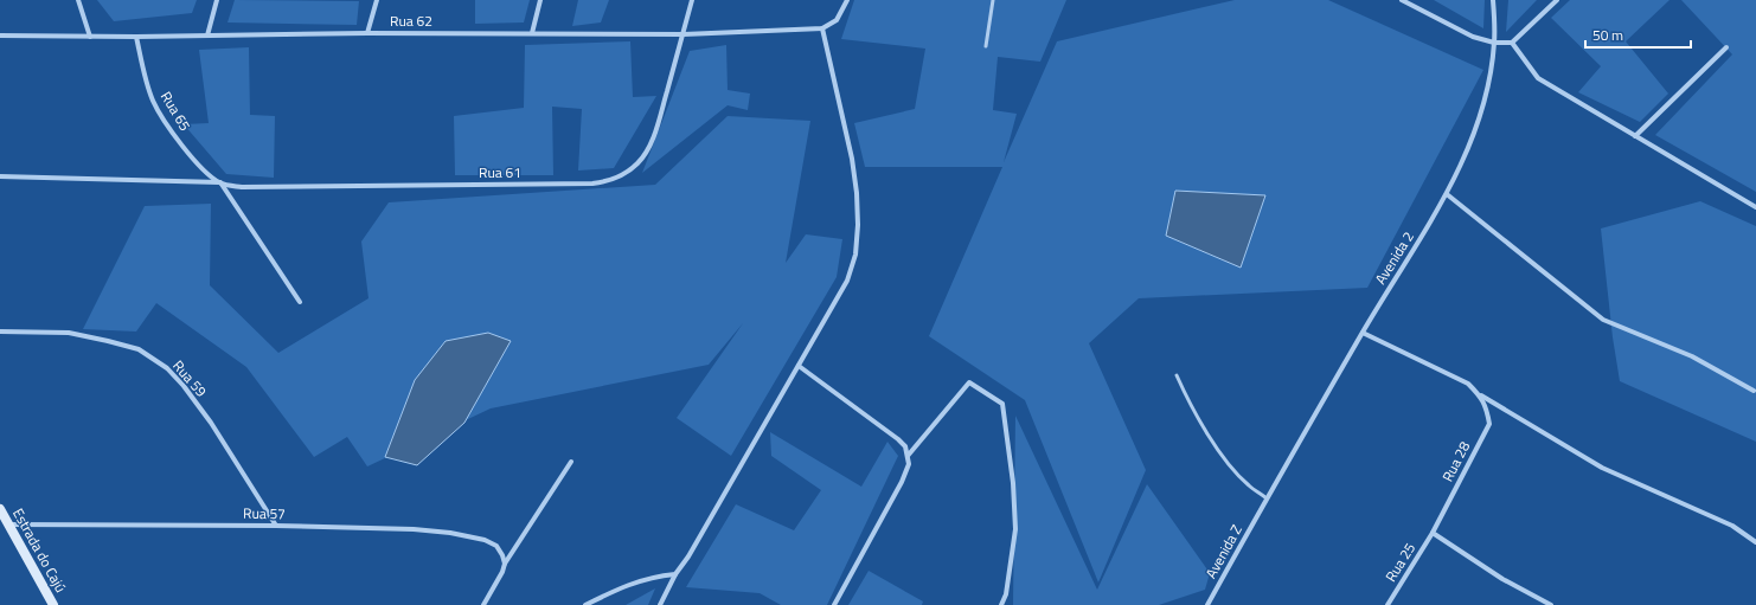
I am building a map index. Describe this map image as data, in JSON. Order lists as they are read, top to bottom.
{
  "streets": {
    "main road": ["Estrada do Cajú"],
    "street": [
      "Rua 62",
      "Rua 65",
      "Rua 61",
      "Avenida 2",
      "Rua 59",
      "Rua 28",
      "Rua 57",
      "Avenida Z",
      "Rua 25"
    ]
  },
  "crossings": [
    ["Rua 62", "Rua 65"],
    ["Rua 62", "Rua 61"],
    ["Rua 65", "Rua 61"],
    ["Avenida 2", "Avenida Z"],
    ["Rua 59", "Rua 57"],
    ["Rua 28", "Rua 25"],
    ["Rua 57", "Estrada do Cajú"]
  ],
  "scale_bar": "50 m"
}
